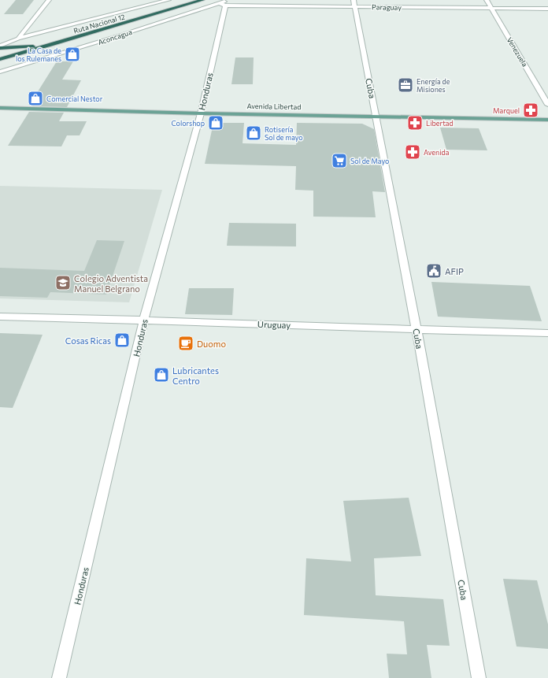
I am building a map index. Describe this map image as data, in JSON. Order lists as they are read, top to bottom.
{
  "streets": {
    "highway": ["Ruta Nacional 12"],
    "main road": ["Avenida Libertad"],
    "street": [
      "Paraguay",
      "Aconcagua",
      "Venezuela",
      "Cuba",
      "Honduras",
      "Uruguay"
    ]
  },
  "crossings": [
    ["Paraguay", "Aconcagua"],
    ["Paraguay", "Venezuela"],
    ["Paraguay", "Cuba"],
    ["Paraguay", "Honduras"],
    ["Aconcagua", "Honduras"],
    ["Cuba", "Avenida Libertad"],
    ["Cuba", "Uruguay"],
    ["Honduras", "Avenida Libertad"],
    ["Honduras", "Uruguay"]
  ],
  "places": {
    "shop": [
      "La Casa de los Rulemanes",
      "Comercial Nestor",
      "Colorshop",
      "Rotisería Sol de mayo",
      "Cosas Ricas",
      "Lubricantes Centro"
    ],
    "office": ["Energía de Misiones"],
    "pharmacy": ["Marquel", "Libertad", "Avenida"],
    "supermarket": ["Sol de Mayo"],
    "public building": ["AFIP"],
    "school or university": ["Colegio Adventista Manuel Belgrano"],
    "cafe": ["Duomo"]
  }
}
